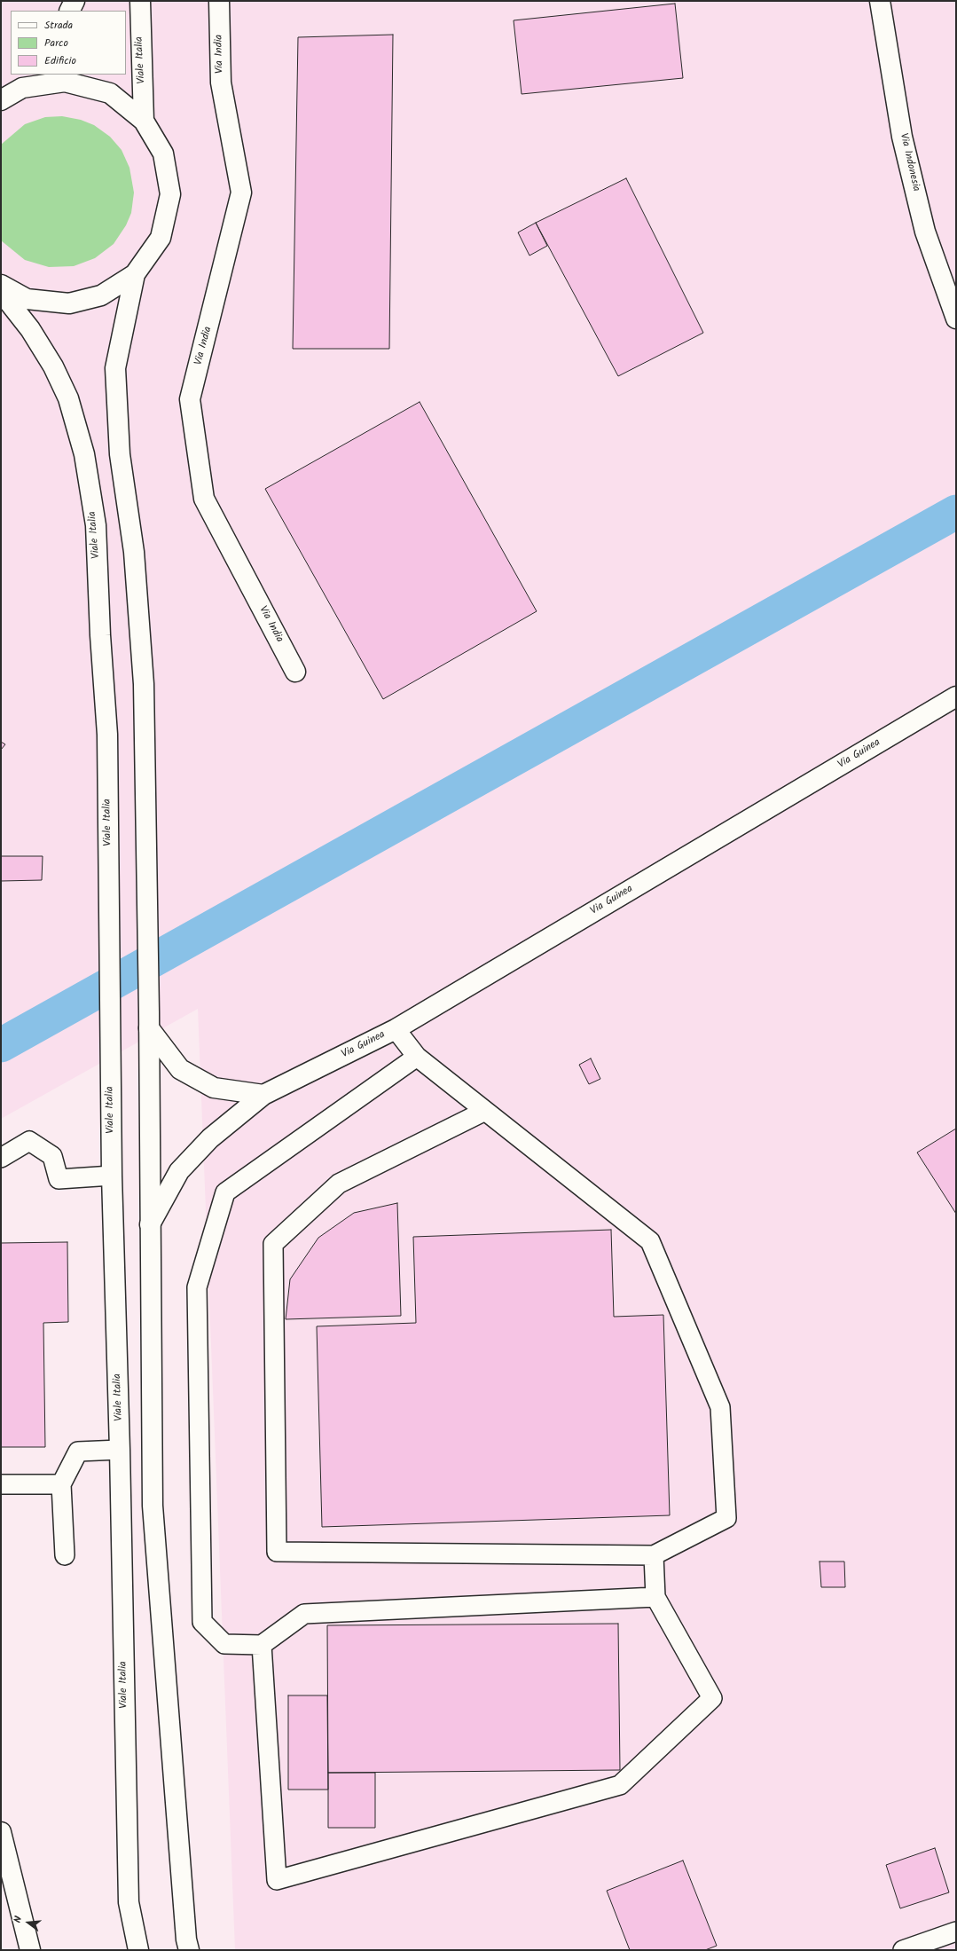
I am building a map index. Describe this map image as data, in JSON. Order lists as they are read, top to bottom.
{
  "streets": {
    "main road": [
      "Via India",
      "Viale Italia",
      "Via Indonesia",
      "Via Guinea"
    ]
  },
  "legend": ["Strada", "Parco", "Edificio"],
  "north": "left"
}
